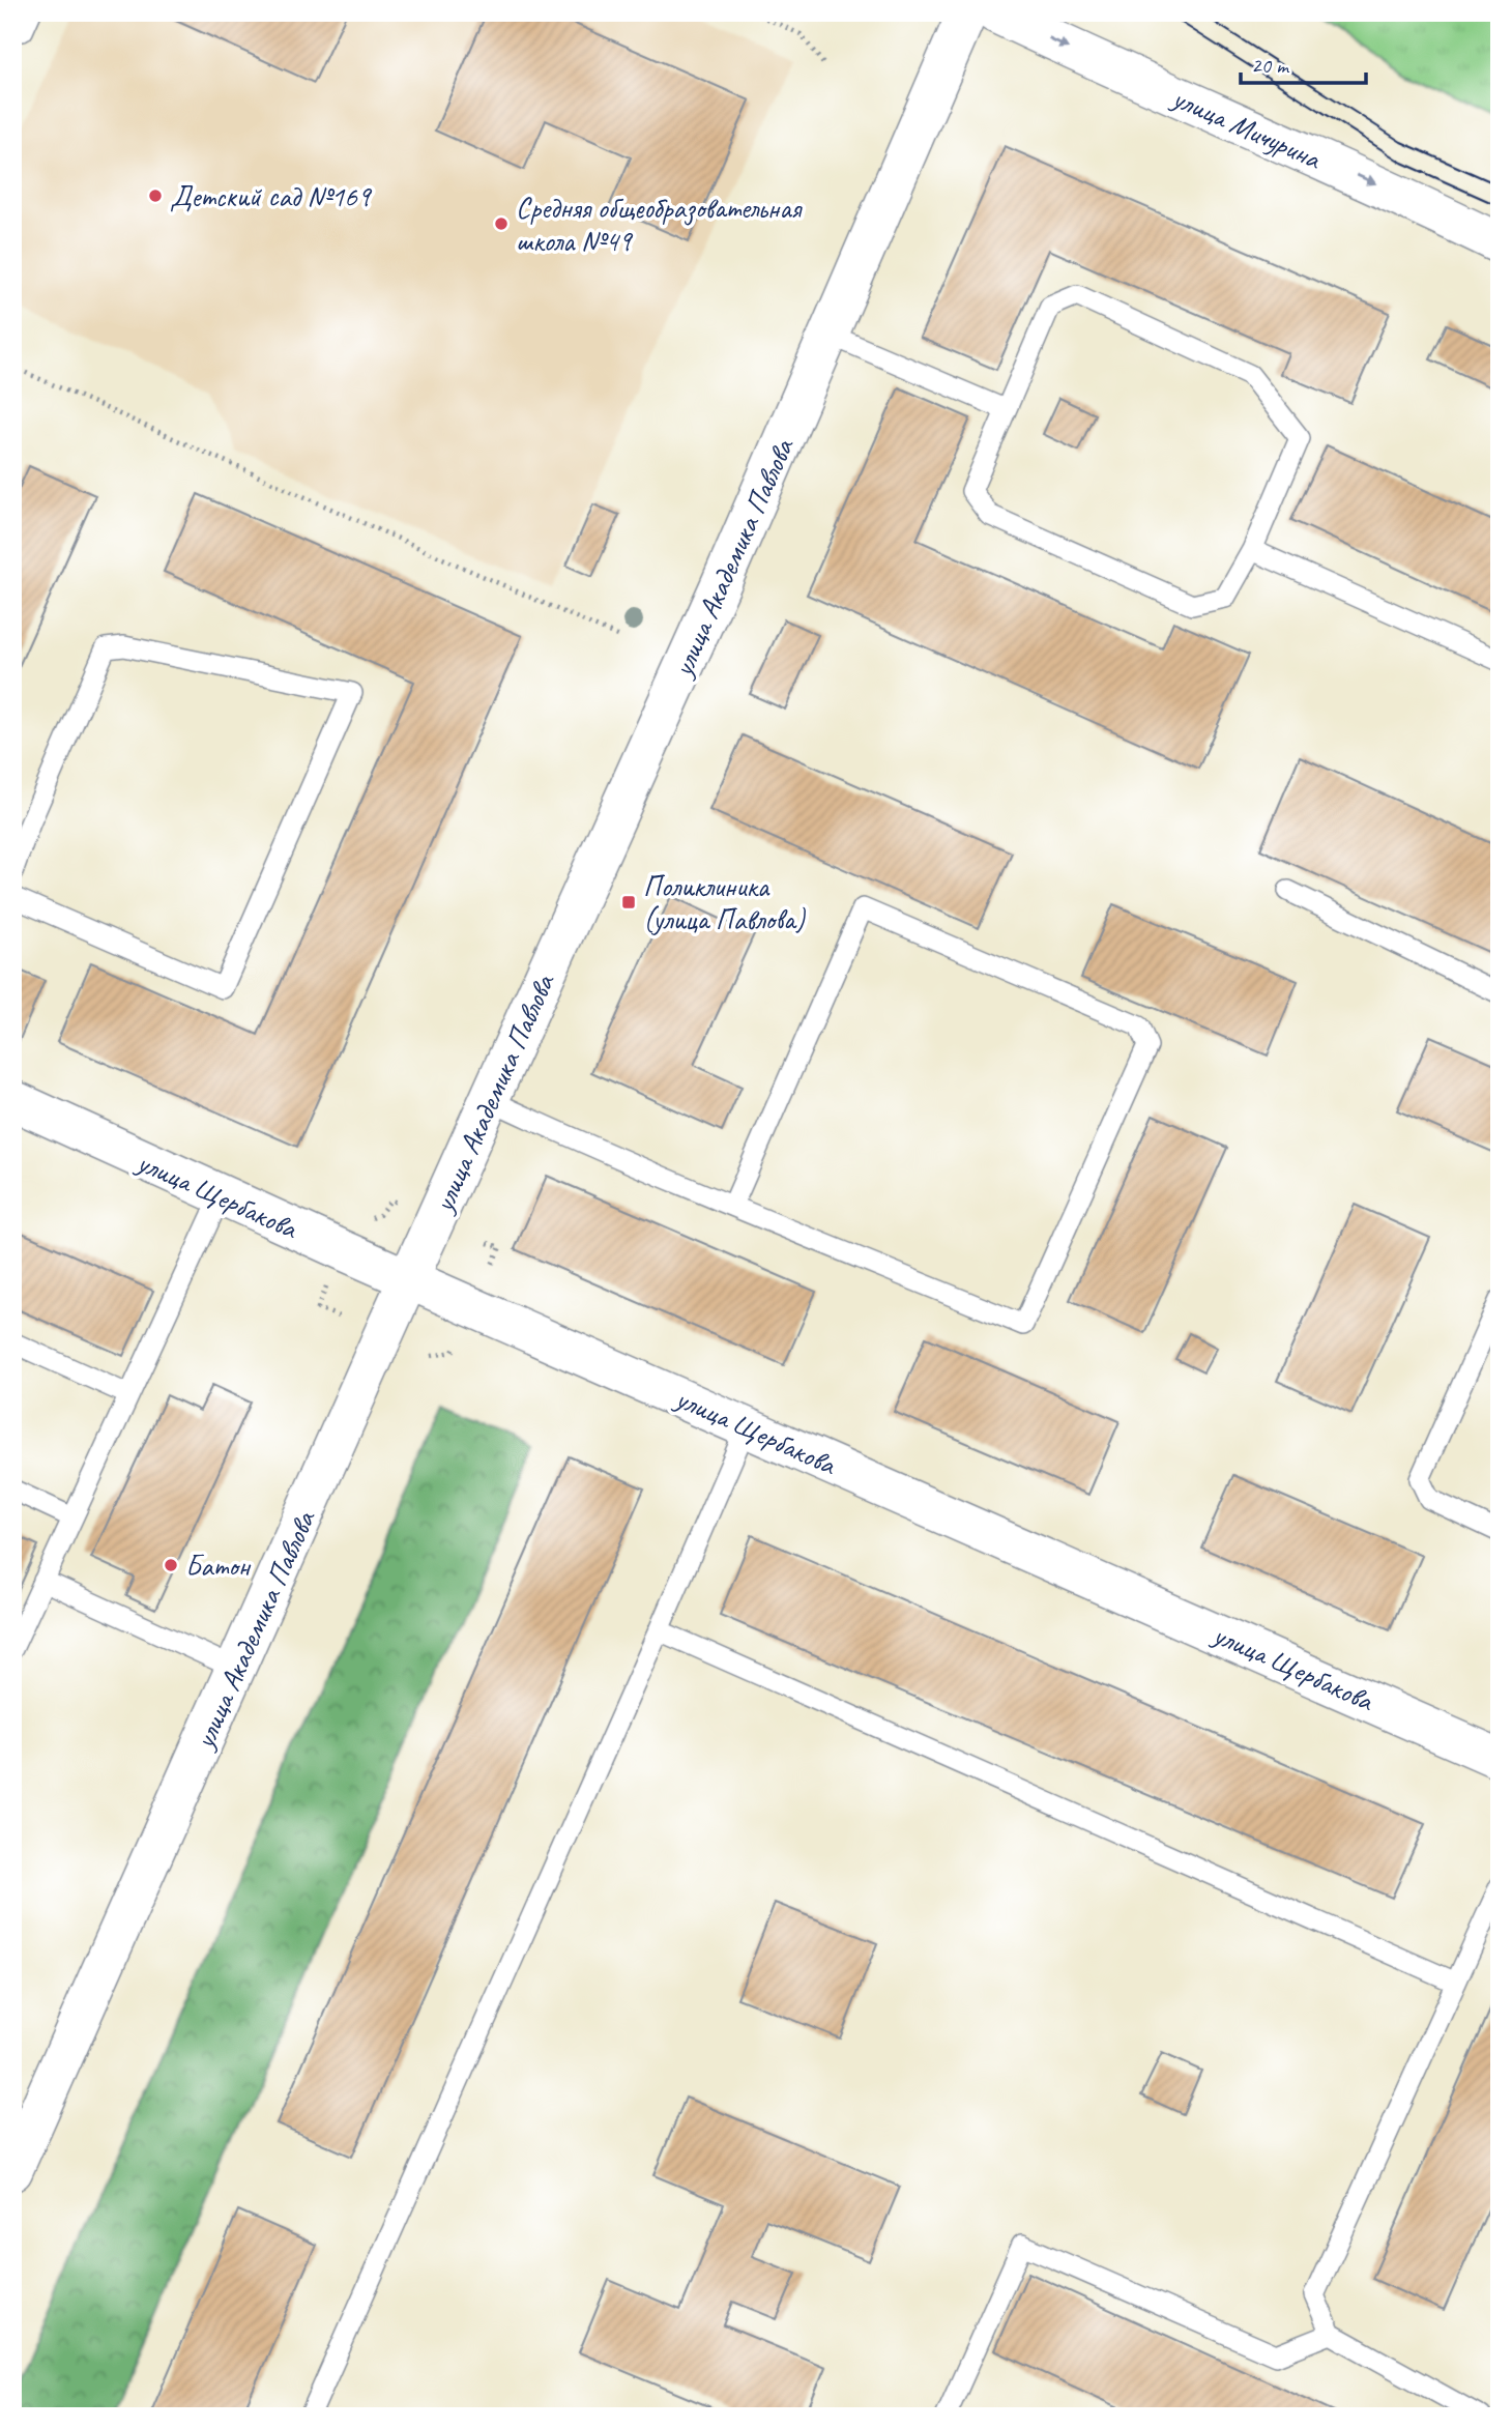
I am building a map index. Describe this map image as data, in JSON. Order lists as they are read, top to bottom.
{
  "streets": {
    "main road": ["улица Мичурина", "улица Академика Павлова", "улица Щербакова"]
  },
  "crossings": [
    ["улица Академика Павлова", "улица Щербакова"]
  ],
  "one_way": ["улица Мичурина"],
  "places": {
    "other": ["Детский сад №169", "Средняя общеобразовательная школа №49", "Батон"],
    "transit": ["Поликлиника (улица Павлова)"]
  },
  "scale_bar": "20 m"
}
